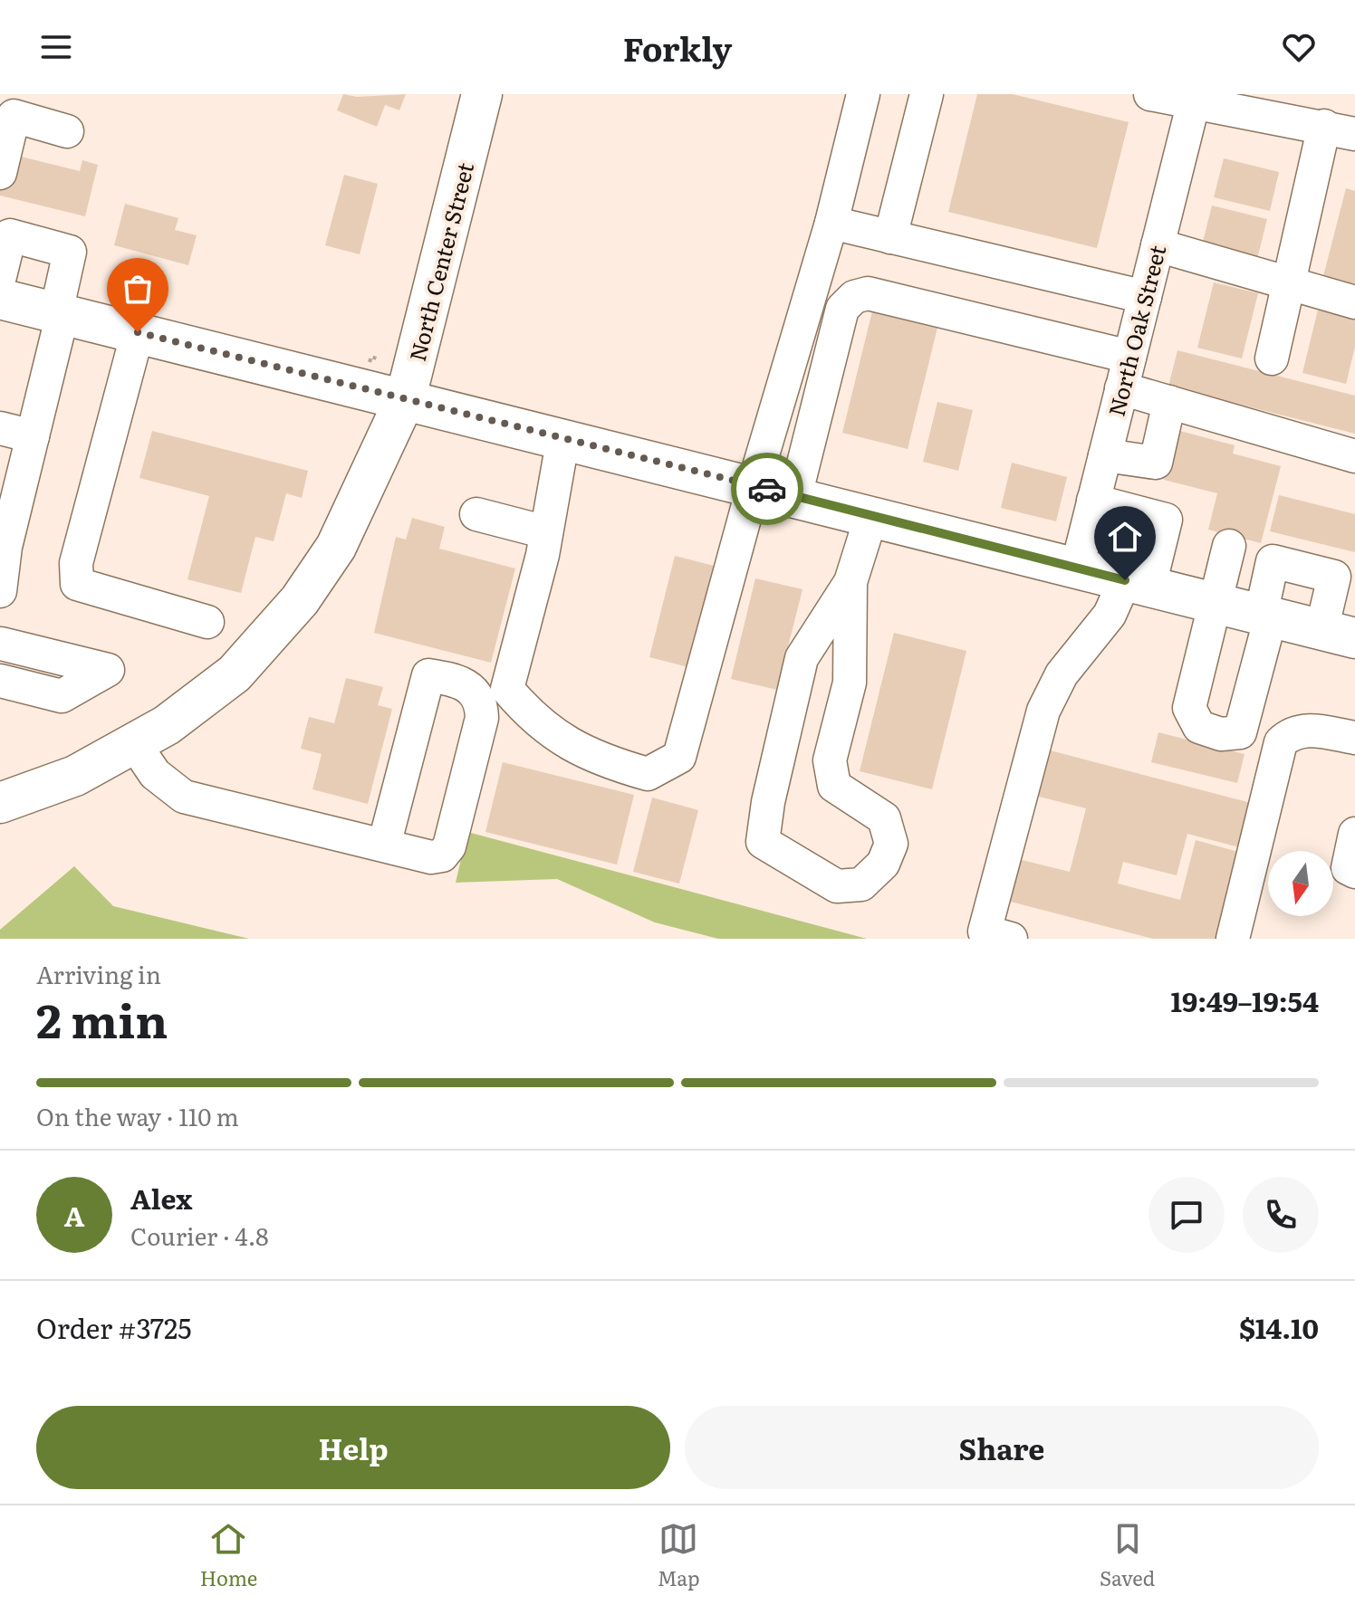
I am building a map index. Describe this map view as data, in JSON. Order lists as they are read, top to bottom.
{
  "streets": {
    "main road": ["North Center Street"],
    "street": ["North Oak Street"]
  },
  "north": "bottom",
  "page": {
    "header": "Forkly",
    "heading": ["2 min", "Arriving in", "19:49–19:54"],
    "panel": [
      "Alex",
      "Courier · 4.8",
      "Order #3725",
      "$14.10"
    ],
    "bar": "On the way · 110 m",
    "round": "A",
    "buttons": ["Help", "Share"],
    "tabs": ["Home", "Map", "Saved"]
  }
}
